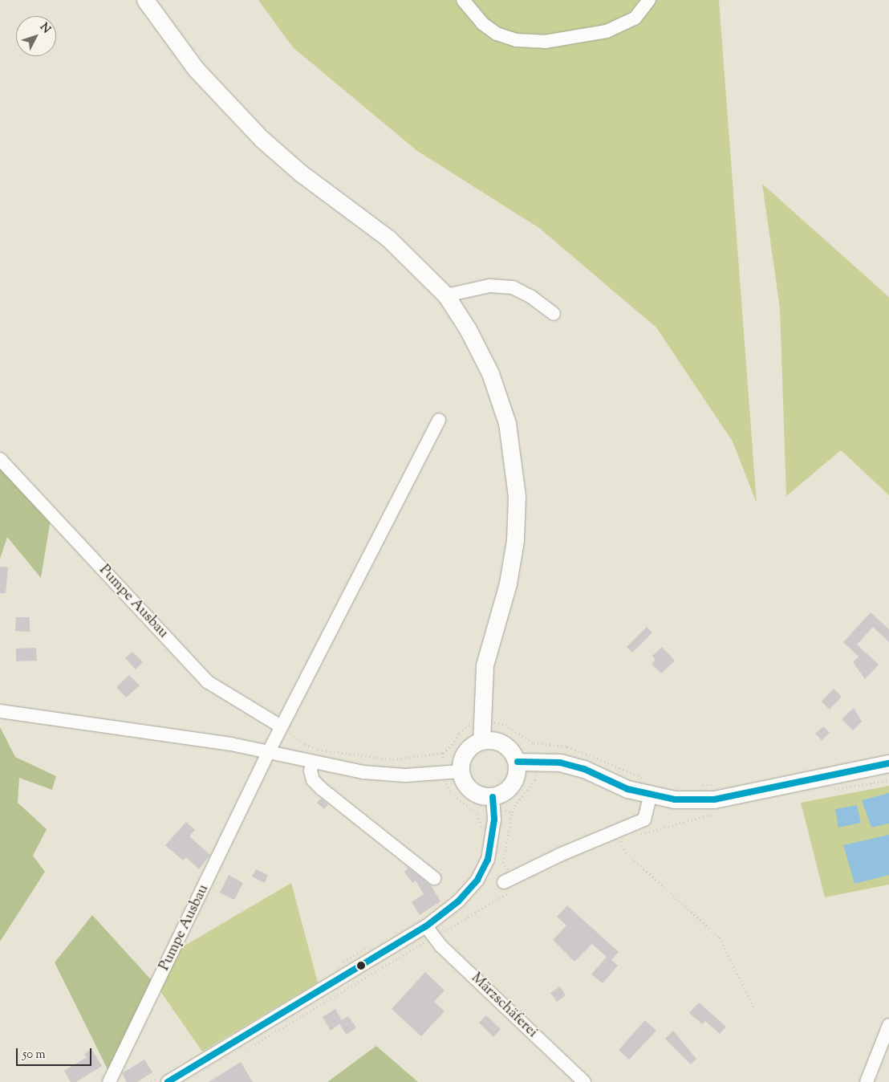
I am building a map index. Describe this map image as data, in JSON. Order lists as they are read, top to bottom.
{
  "streets": {
    "street": ["Pumpe Ausbau", "Märzschäferei"]
  },
  "scale_bar": "50 m",
  "north": "top right"
}
